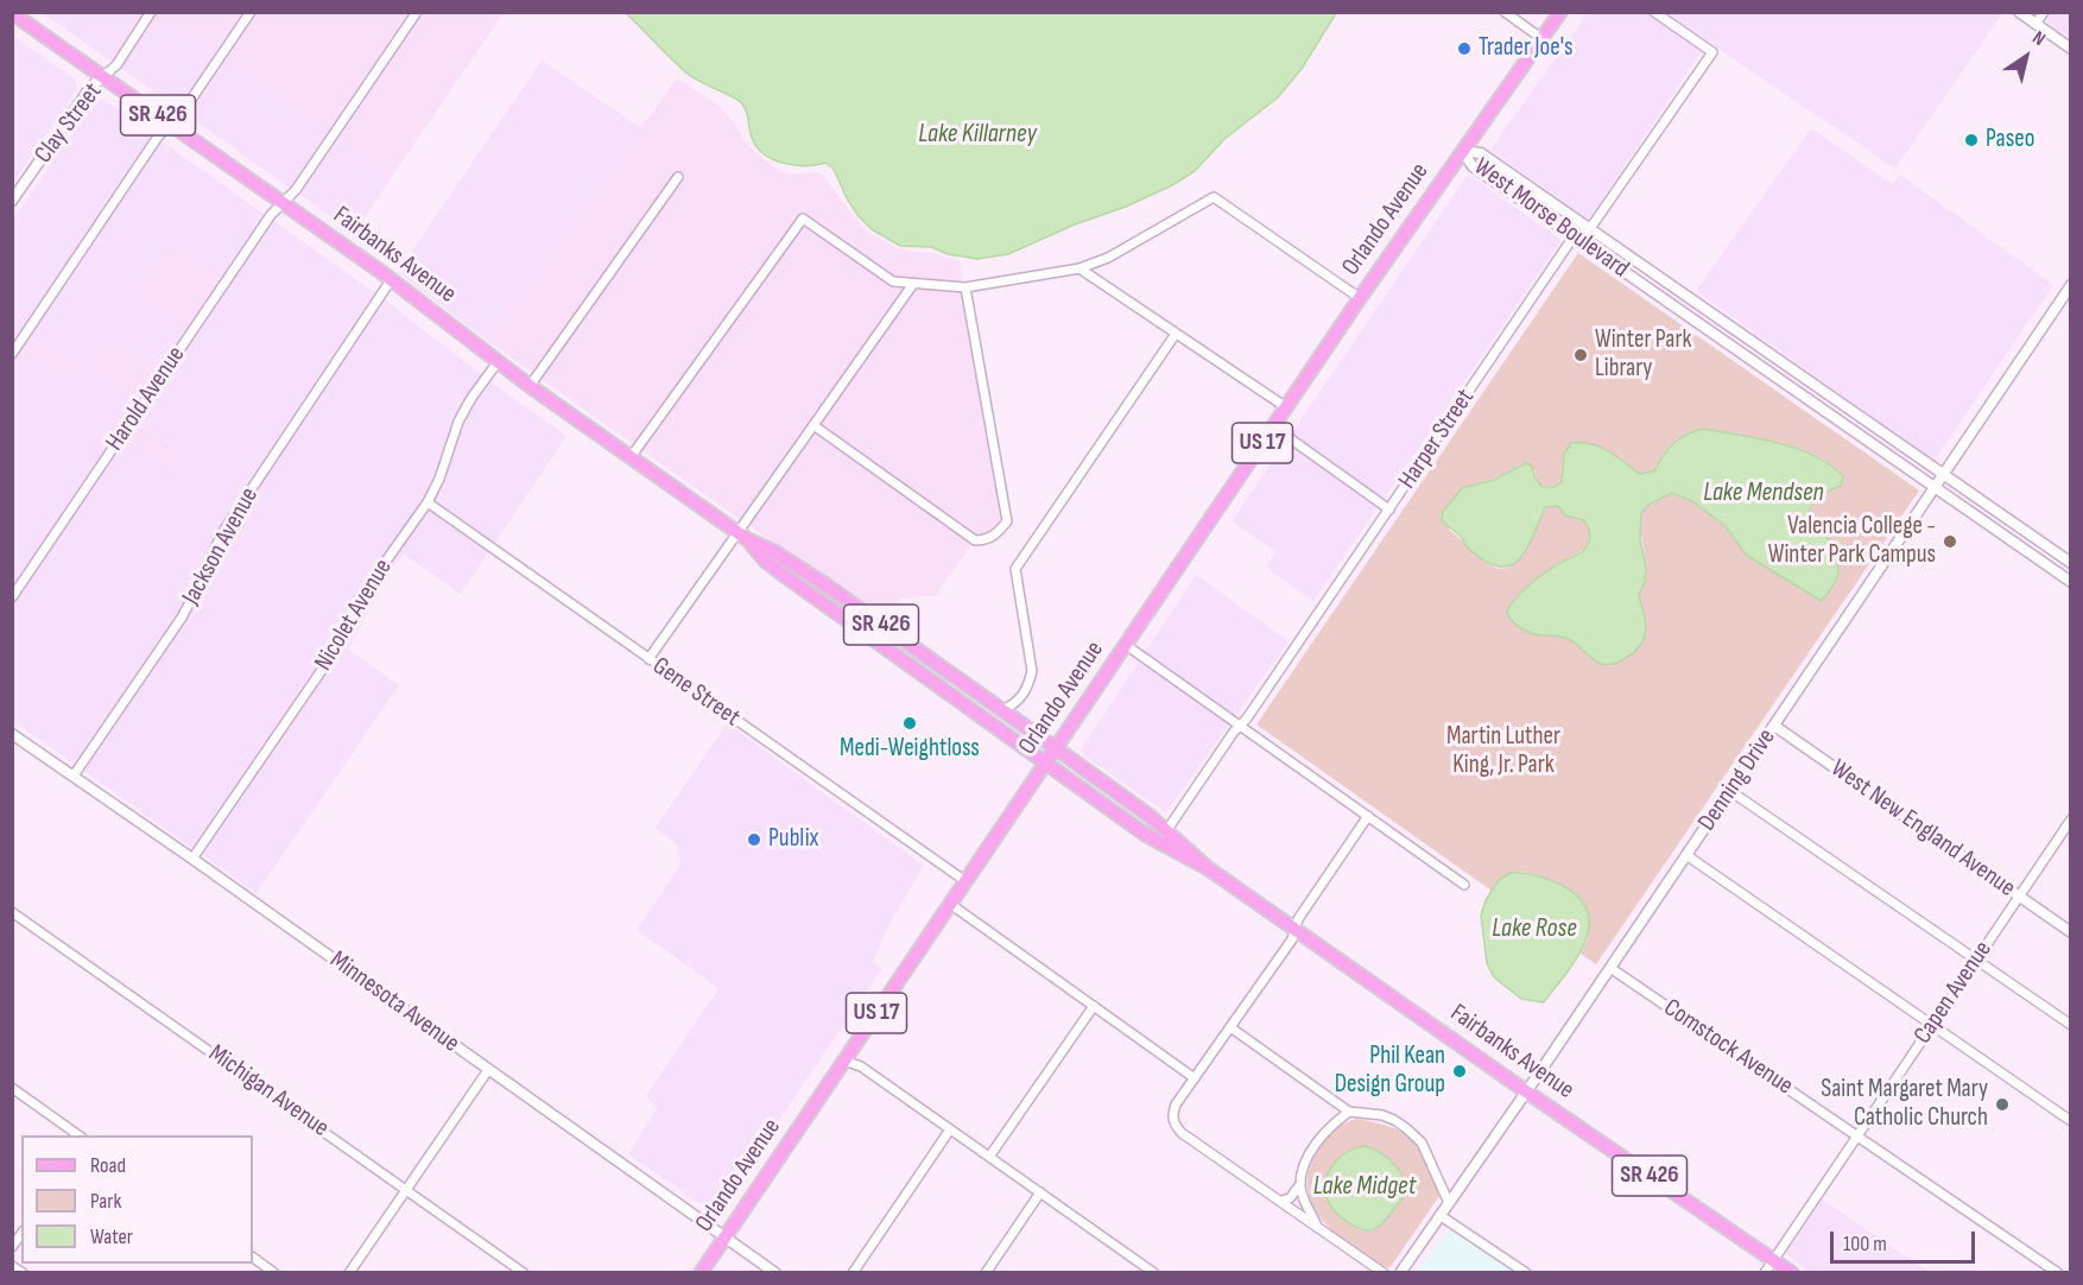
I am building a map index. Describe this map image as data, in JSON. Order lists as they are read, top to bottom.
{
  "streets": {
    "main road": [
      "SR 426",
      "Orlando Avenue",
      "Fairbanks Avenue",
      "US 17"
    ],
    "street": [
      "Clay Street",
      "West Morse Boulevard",
      "Harold Avenue",
      "Harper Street",
      "Jackson Avenue",
      "Nicolet Avenue",
      "Gene Street",
      "Denning Drive",
      "West New England Avenue",
      "Capen Avenue",
      "Minnesota Avenue",
      "Comstock Avenue",
      "Michigan Avenue"
    ]
  },
  "crossings": [
    ["Clay Street", "Fairbanks Avenue"],
    ["West Morse Boulevard", "Orlando Avenue"],
    ["West Morse Boulevard", "Harper Street"],
    ["West Morse Boulevard", "US 17"],
    ["West Morse Boulevard", "Denning Drive"],
    ["Orlando Avenue", "Fairbanks Avenue"],
    ["Orlando Avenue", "US 17"],
    ["Orlando Avenue", "Gene Street"],
    ["Orlando Avenue", "Minnesota Avenue"],
    ["Fairbanks Avenue", "Harold Avenue"],
    ["Fairbanks Avenue", "Harper Street"],
    ["Fairbanks Avenue", "Jackson Avenue"],
    ["Fairbanks Avenue", "Nicolet Avenue"],
    ["Fairbanks Avenue", "Denning Drive"],
    ["Fairbanks Avenue", "Capen Avenue"],
    ["Jackson Avenue", "Minnesota Avenue"],
    ["Nicolet Avenue", "Gene Street"],
    ["Nicolet Avenue", "Minnesota Avenue"],
    ["Denning Drive", "West New England Avenue"],
    ["Denning Drive", "Comstock Avenue"],
    ["West New England Avenue", "Capen Avenue"],
    ["Capen Avenue", "Comstock Avenue"]
  ],
  "water": [
    "Lake Killarney",
    "Lake Mendsen",
    "Lake Rose",
    "Lake Midget"
  ],
  "parks": ["Martin Luther King, Jr. Park"],
  "places": [
    "Trader Joe's",
    "Paseo",
    "Winter Park Library",
    "Valencia College - Winter Park Campus",
    "Medi-Weightloss",
    "Publix",
    "Phil Kean Design Group",
    "Saint Margaret Mary Catholic Church"
  ],
  "legend": ["Road", "Park", "Water"],
  "scale_bar": "100 m",
  "north": "top right"
}
